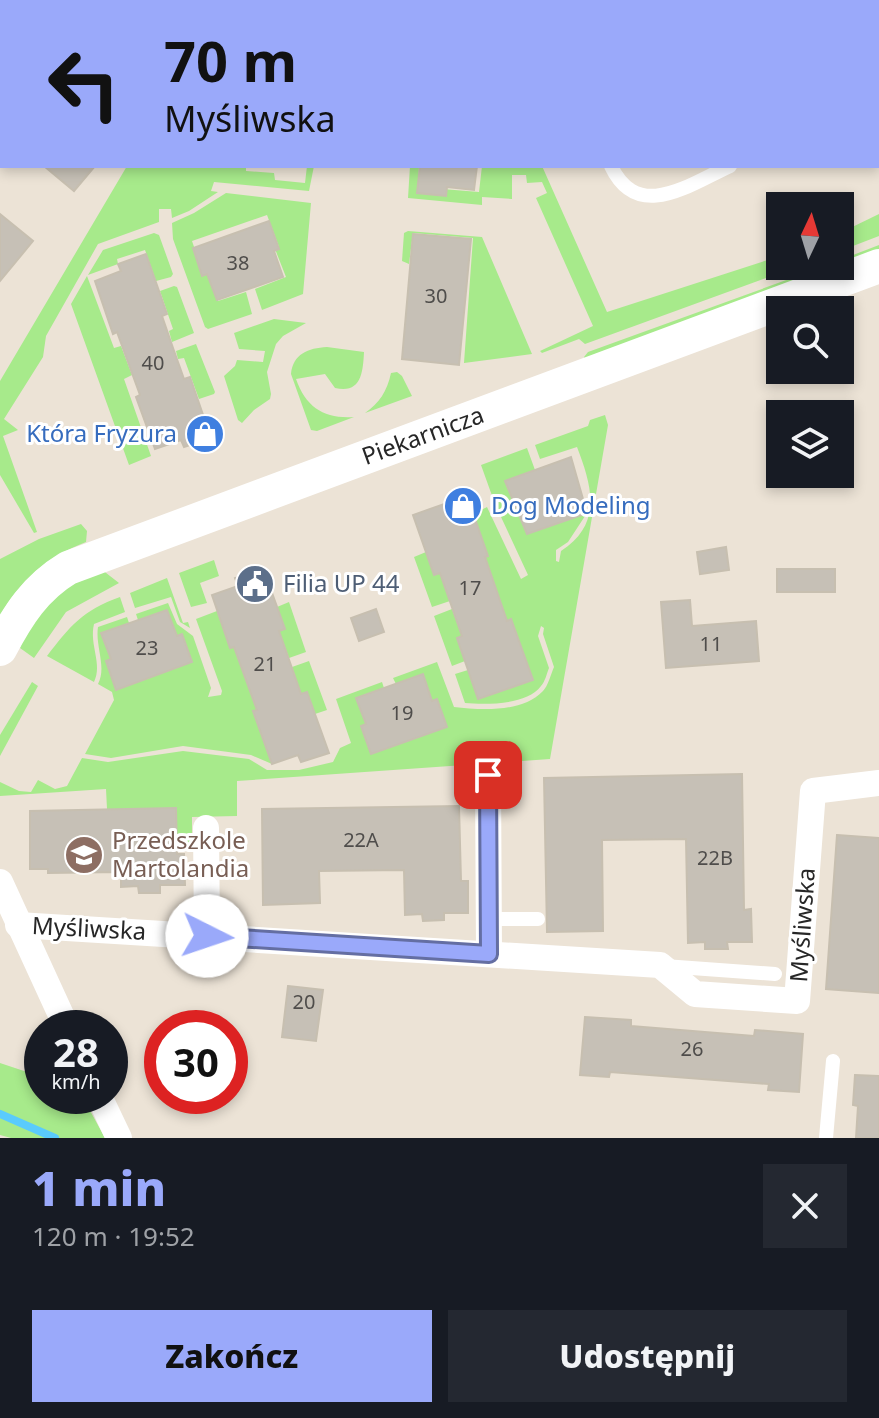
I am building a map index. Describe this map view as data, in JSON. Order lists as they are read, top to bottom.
{
  "streets": {
    "street": ["Piekarnicza", "Myśliwska"]
  },
  "places": {
    "shop": ["Która Fryzura", "Dog Modeling"],
    "public building": ["Filia UP 44"],
    "school or university": ["Przedszkole Martolandia"]
  },
  "house_numbers": [
    "38",
    "30",
    "40",
    "17",
    "11",
    "23",
    "21",
    "19",
    "22A",
    "22B",
    "20",
    "26"
  ],
  "north": "top",
  "page": {
    "turn": ["70 m", "Myśliwska"],
    "speed": "28 km/h",
    "limit": "30",
    "heading": ["1 min", "120 m · 19:52"],
    "buttons": ["Zakończ", "Udostępnij"]
  }
}
